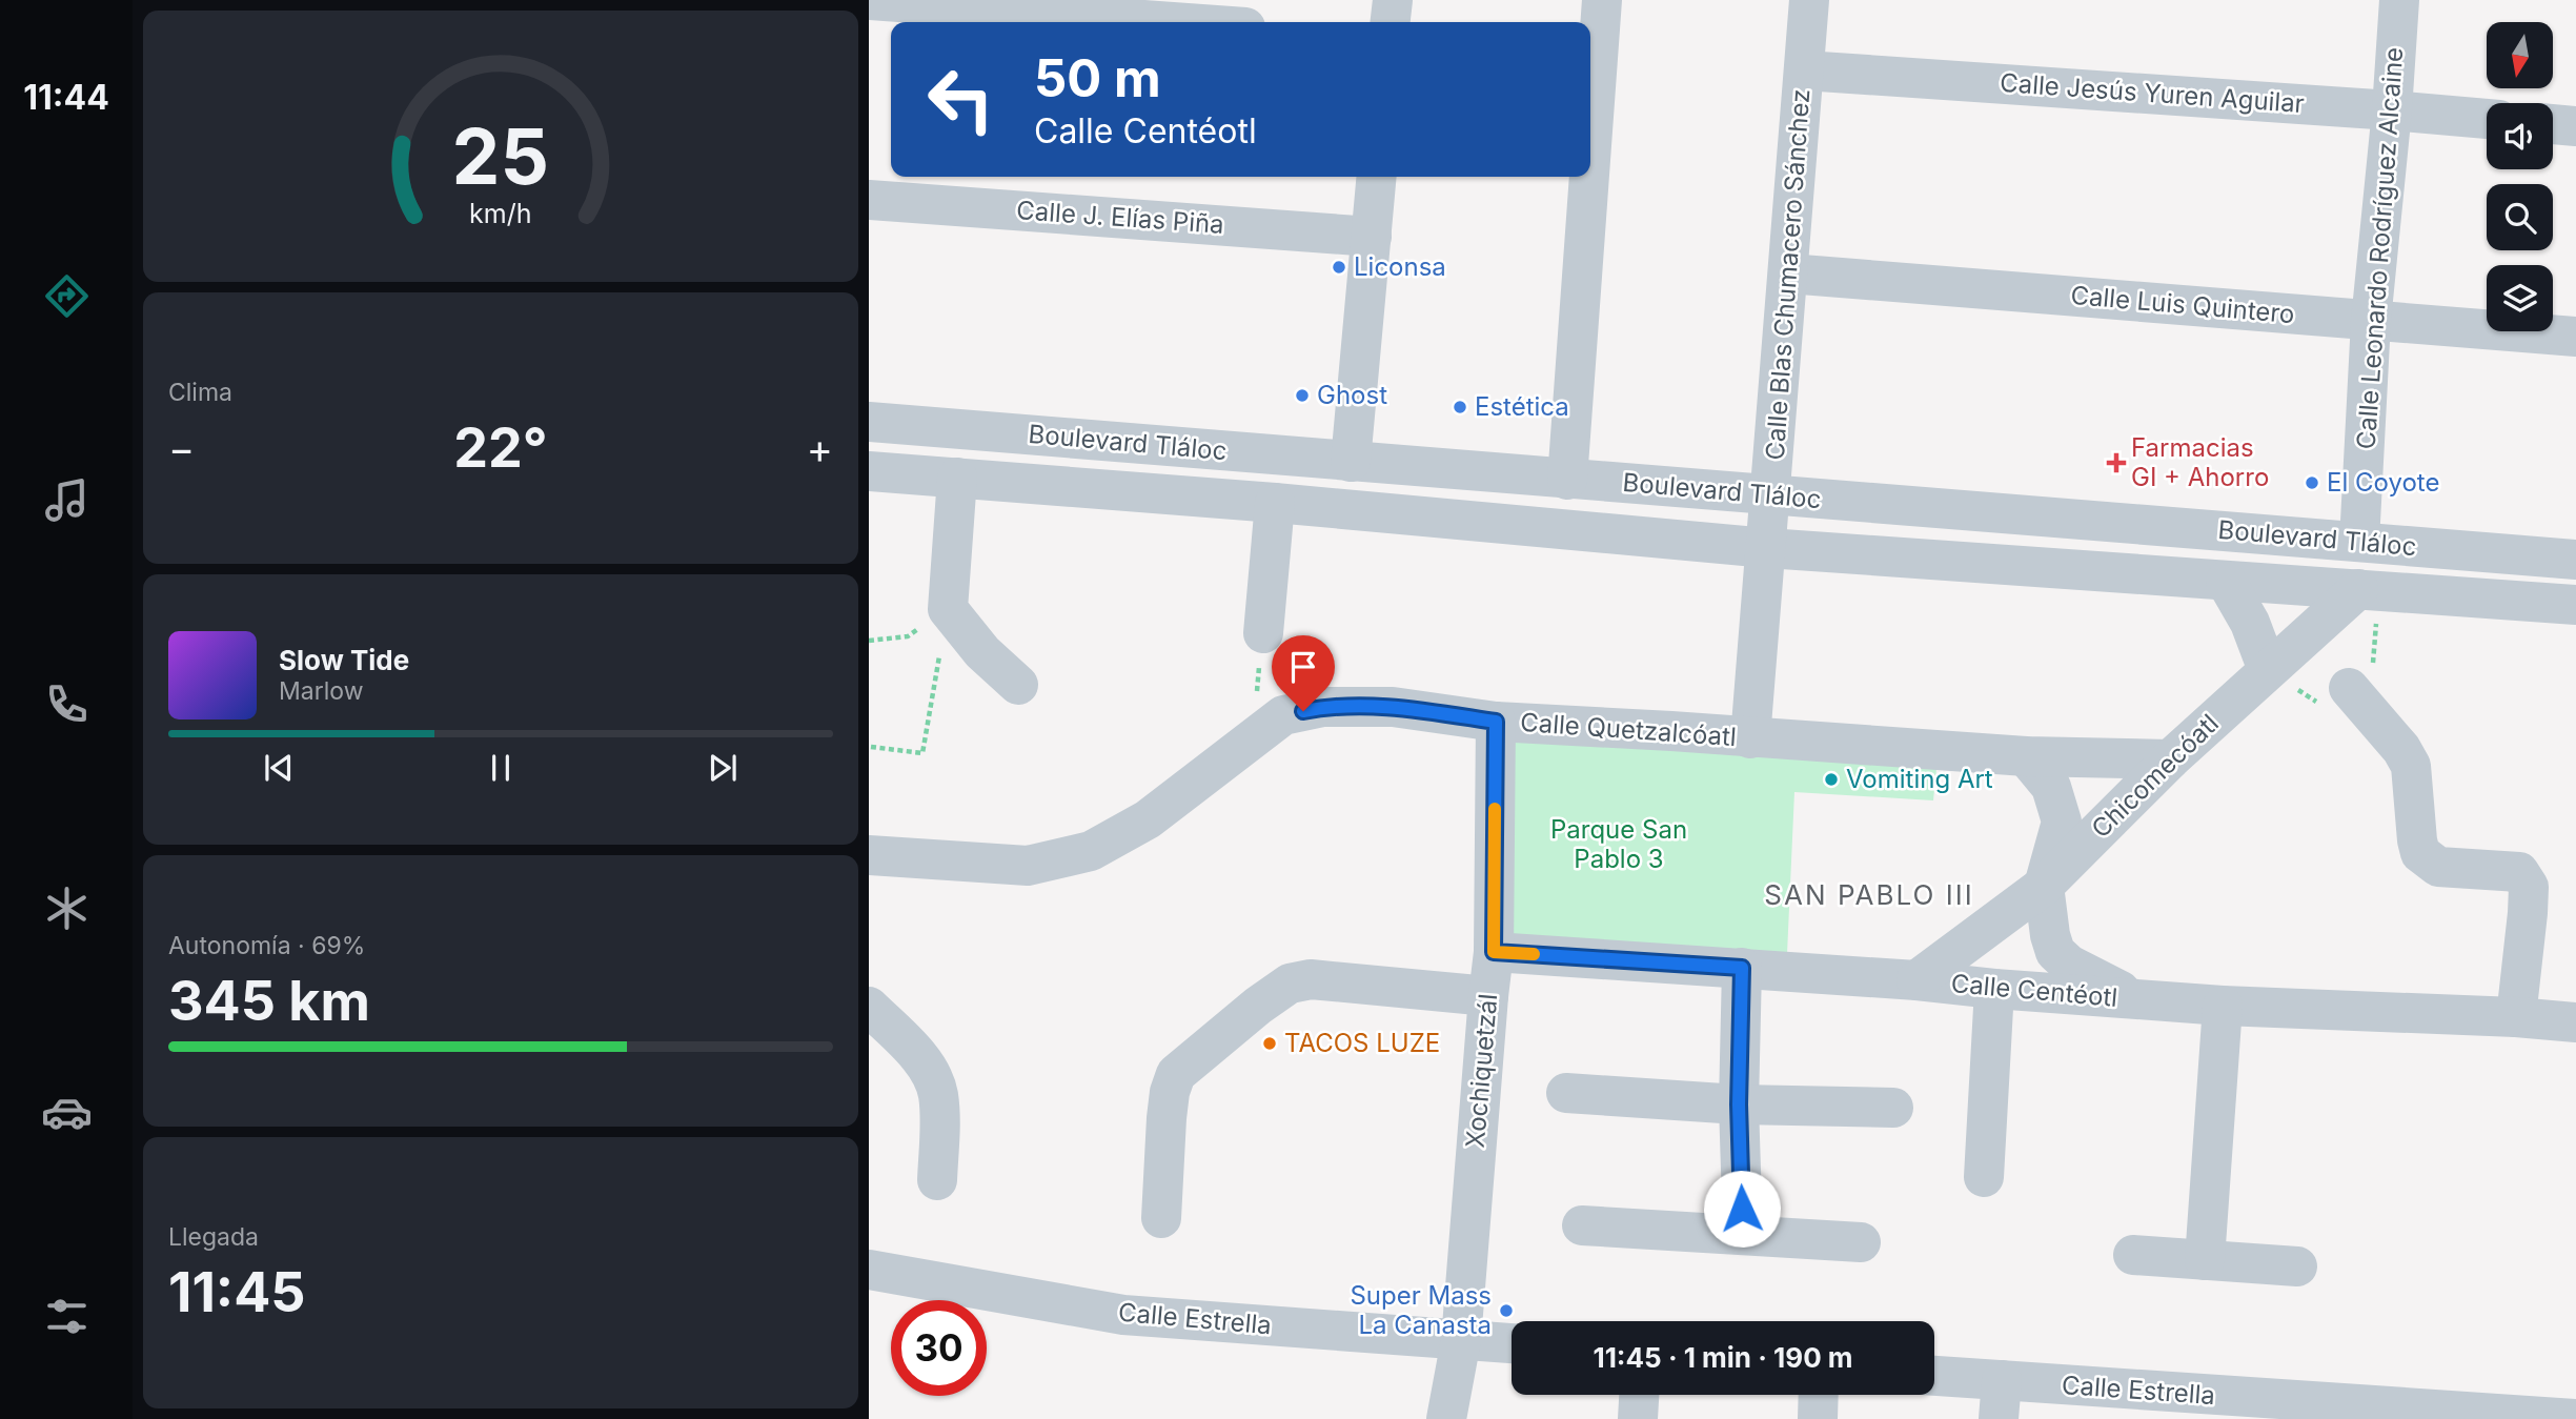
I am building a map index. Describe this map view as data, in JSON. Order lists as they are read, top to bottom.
{
  "streets": {
    "street": [
      "Calle Jesús Yuren Aguilar",
      "Calle J. Elías Piña",
      "Calle Leonardo Rodríguez Alcaine",
      "Calle Blas Chumacero Sánchez",
      "Calle Luis Quintero",
      "Boulevard Tláloc",
      "Calle Quetzalcóatl",
      "Chicomecóatl",
      "Calle Centéotl",
      "Xochiquetzál",
      "Calle Estrella"
    ]
  },
  "crossings": [
    ["Calle Jesús Yuren Aguilar", "Calle Leonardo Rodríguez Alcaine"],
    ["Calle Jesús Yuren Aguilar", "Calle Blas Chumacero Sánchez"],
    ["Calle Leonardo Rodríguez Alcaine", "Calle Luis Quintero"],
    ["Calle Leonardo Rodríguez Alcaine", "Boulevard Tláloc"],
    ["Calle Blas Chumacero Sánchez", "Calle Luis Quintero"],
    ["Calle Blas Chumacero Sánchez", "Boulevard Tláloc"],
    ["Calle Blas Chumacero Sánchez", "Calle Quetzalcóatl"],
    ["Boulevard Tláloc", "Chicomecóatl"],
    ["Calle Quetzalcóatl", "Chicomecóatl"],
    ["Calle Quetzalcóatl", "Xochiquetzál"],
    ["Chicomecóatl", "Calle Centéotl"],
    ["Calle Centéotl", "Xochiquetzál"],
    ["Xochiquetzál", "Calle Estrella"]
  ],
  "districts": ["SAN PABLO III"],
  "parks": ["Parque San Pablo 3"],
  "places": {
    "other": [
      "Liconsa",
      "Ghost",
      "Estética",
      "El Coyote",
      "Vomiting Art",
      "TACOS LUZE",
      "Super Mass La Canasta"
    ],
    "health": ["Farmacias GI + Ahorro"]
  },
  "north": "bottom",
  "page": {
    "tabs": "11:44",
    "turn": ["50 m", "Calle Centéotl"],
    "tile": [
      "Clima",
      ["Autonomía · 69%", "345 km"],
      ["Llegada", "11:45"]
    ],
    "heat": ["−", "22°", "+"],
    "song": ["Slow Tide", "Marlow"],
    "limit": "30",
    "trip": "11:45 · 1 min · 190 m",
    "gauge": ["25", "km/h"]
  }
}
